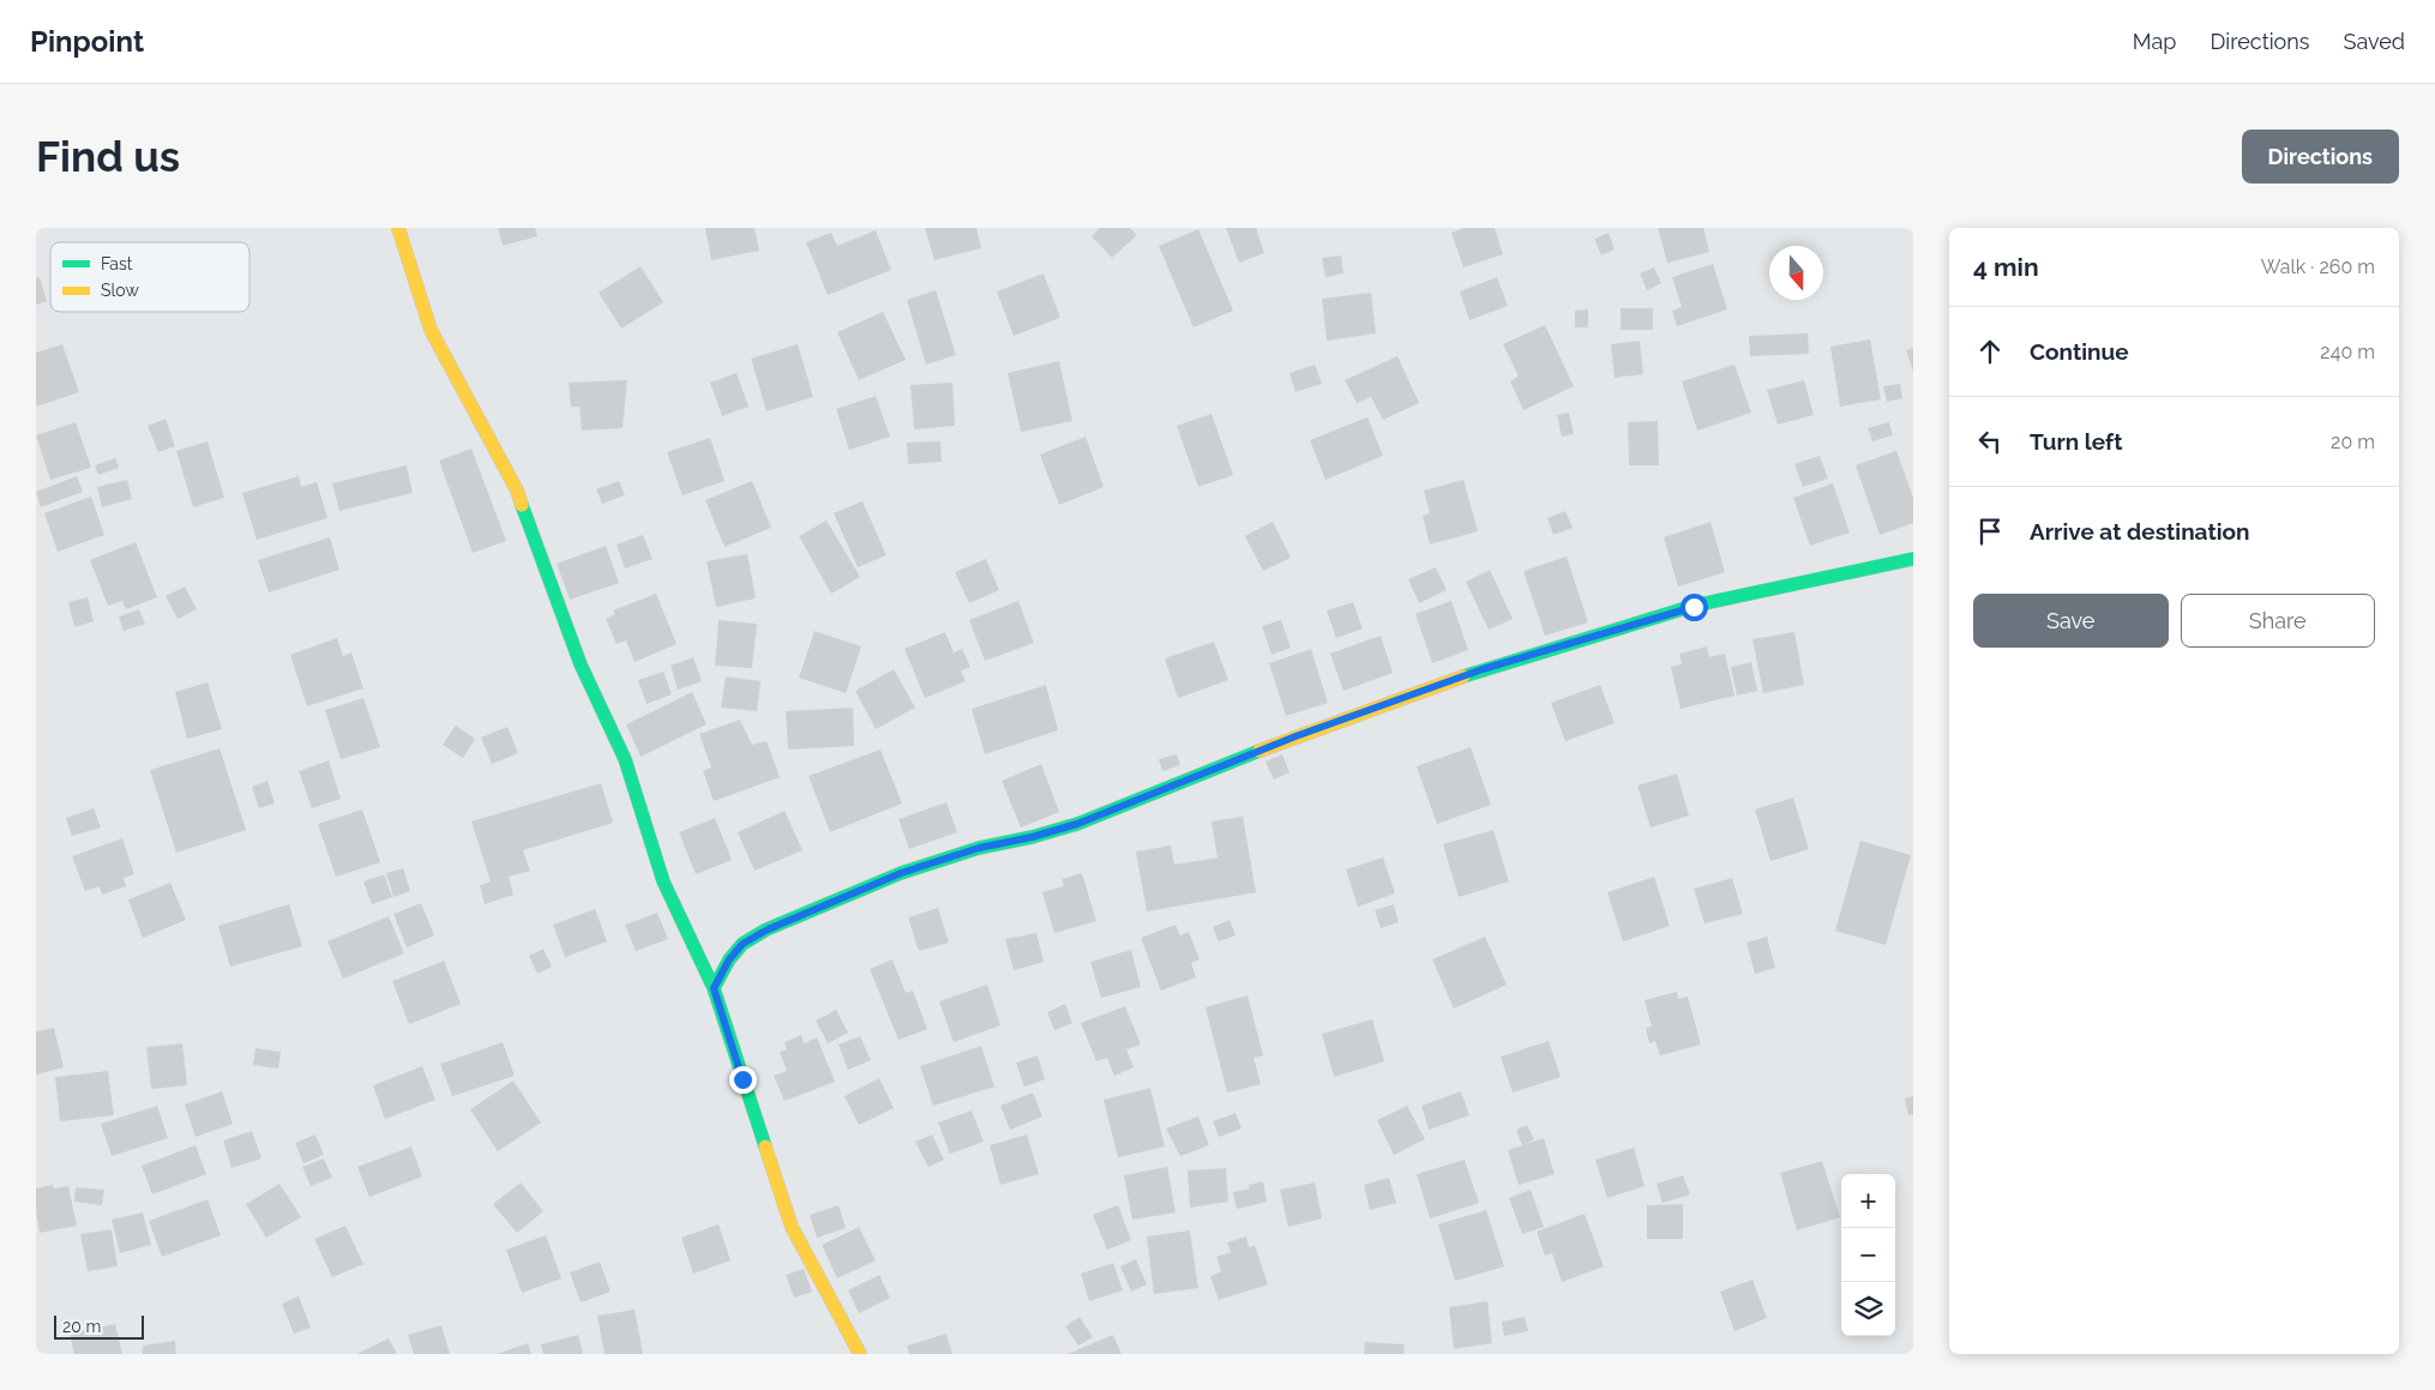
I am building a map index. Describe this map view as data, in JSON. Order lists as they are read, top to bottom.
{
  "legend": ["Fast", "Slow"],
  "scale_bar": "20 m",
  "north": "bottom",
  "page": {
    "header": "Pinpoint",
    "nav": ["Map", "Directions", "Saved"],
    "buttons": [
      "Directions",
      ["Save", "Share"]
    ],
    "title": "Find us",
    "heading": ["4 min", "Walk · 260 m"],
    "list": [
      ["Continue", "240 m"],
      ["Turn left", "20 m"],
      "Arrive at destination"
    ],
    "map_buttons": ["+", "−"],
    "scale": "20 m"
  }
}
